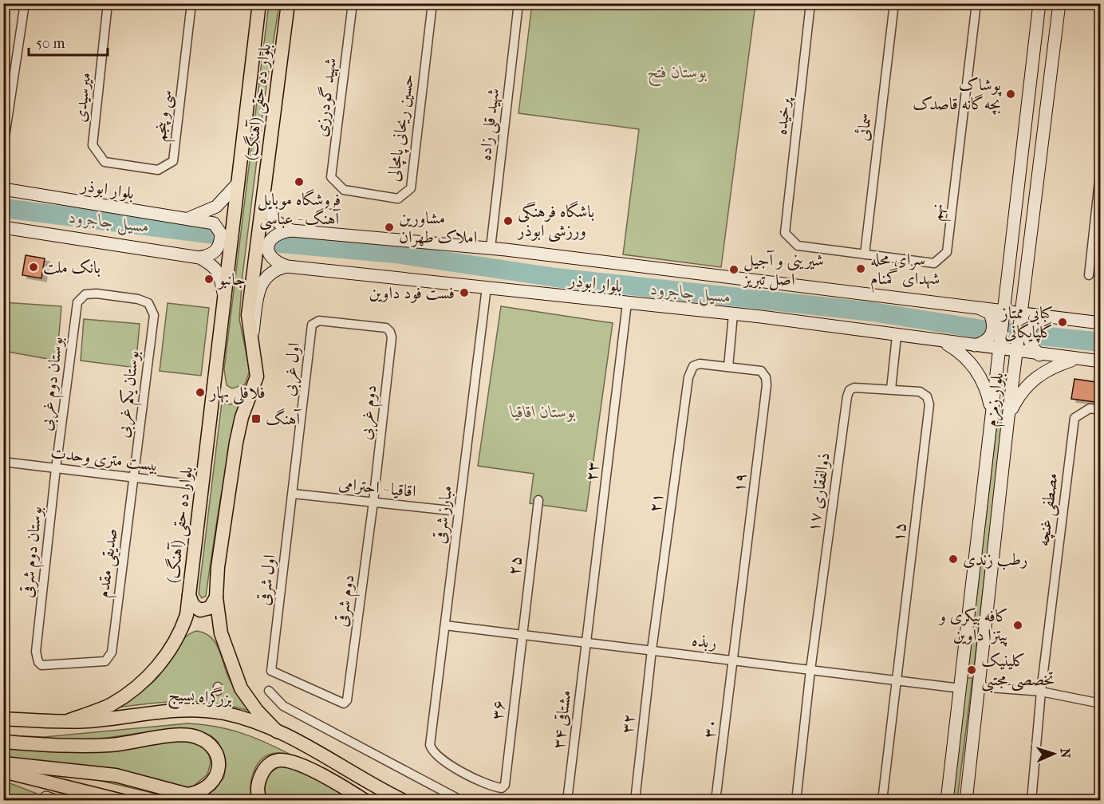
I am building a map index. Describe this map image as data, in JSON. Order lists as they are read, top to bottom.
{
  "streets": {
    "main road": [
      "بلوار ده حقی (آهنگ)",
      "بلوار ابوذر",
      "بلوار زمزم",
      "بزرگراه بسیج"
    ],
    "street": [
      "میرسیدی",
      "شهید گودرزی",
      "سی و پنجم",
      "پرخیده",
      "شهید قلی زاده",
      "سمائی",
      "حسین ریحانی پامچالی",
      "نهم",
      "اول غربی",
      "بوستان دوم غربی",
      "بوستان یکم غربی",
      "دوم غربی",
      "بیست متری وحدت",
      "۲۳",
      "۱۹",
      "اقاقیا - احترامی",
      "ذوالفقاری ۱۷",
      "۲۱",
      "مصطفی غنچه",
      "مبارز شرقی",
      "۱۵",
      "بوستان دوم شرقی",
      "صدیقی مقدم",
      "۲۵",
      "اول شرقی",
      "دوم شرقی",
      "ربذه",
      "۳۶",
      "۳۴ مشتاقی",
      "۳۲",
      "۳۰"
    ]
  },
  "crossings": [
    ["میرسیدی", "سی و پنجم"],
    ["شهید گودرزی", "حسین ریحانی پامچالی"],
    ["بلوار ده حقی (آهنگ)", "بلوار ابوذر"],
    ["بلوار ده حقی (آهنگ)", "بیست متری وحدت"],
    ["بلوار ده حقی (آهنگ)", "بزرگراه بسیج"],
    ["پرخیده", "نهم"],
    ["شهید قلی زاده", "بلوار ابوذر"],
    ["سمائی", "نهم"],
    ["بلوار ابوذر", "بلوار زمزم"],
    ["بلوار ابوذر", "۲۳"],
    ["بلوار ابوذر", "مبارز شرقی"],
    ["اول غربی", "دوم غربی"],
    ["اول غربی", "اقاقیا - احترامی"],
    ["اول غربی", "اول شرقی"],
    ["بوستان دوم غربی", "بوستان یکم غربی"],
    ["بوستان دوم غربی", "بیست متری وحدت"],
    ["بوستان دوم غربی", "بوستان دوم شرقی"],
    ["بوستان یکم غربی", "بیست متری وحدت"],
    ["بوستان یکم غربی", "صدیقی مقدم"],
    ["بلوار زمزم", "ربذه"],
    ["دوم غربی", "اقاقیا - احترامی"],
    ["دوم غربی", "دوم شرقی"],
    ["بیست متری وحدت", "بوستان دوم شرقی"],
    ["بیست متری وحدت", "صدیقی مقدم"],
    ["۲۳", "ربذه"],
    ["۲۳", "۳۴ مشتاقی"],
    ["۱۹", "۲۱"],
    ["۱۹", "ربذه"],
    ["۱۹", "۳۰"],
    ["اقاقیا - احترامی", "مبارز شرقی"],
    ["اقاقیا - احترامی", "اول شرقی"],
    ["اقاقیا - احترامی", "دوم شرقی"],
    ["ذوالفقاری ۱۷", "۱۵"],
    ["ذوالفقاری ۱۷", "ربذه"],
    ["۲۱", "ربذه"],
    ["۲۱", "۳۲"],
    ["مبارز شرقی", "ربذه"],
    ["مبارز شرقی", "۳۶"],
    ["۱۵", "ربذه"],
    ["بوستان دوم شرقی", "صدیقی مقدم"],
    ["۲۵", "ربذه"],
    ["۲۵", "۳۶"],
    ["اول شرقی", "دوم شرقی"],
    ["ربذه", "۳۶"],
    ["ربذه", "۳۴ مشتاقی"],
    ["ربذه", "۳۲"],
    ["ربذه", "۳۰"]
  ],
  "water": ["مسیل جاجرود"],
  "parks": ["بوستان فتح", "بوستان اقاقیا"],
  "places": {
    "other": [
      "پوشاک بچه‌گانه قاصدک",
      "فروشگاه موبایل آهنگ - عباسی",
      "باشگاه فرهنگی ورزشی ابوذر",
      "مشاورین املاک طهران",
      "بانک ملت",
      "سرای محله شهدای گمنام",
      "شیرینی و آجیل اصل تبریز",
      "جانبو",
      "فست فود داوین",
      "کبابی ممتاز گلپایگانی",
      "فلافلی بهار",
      "رطب زندی",
      "کافه بیکری و پیتزا داوین",
      "کلینیک تخصصی مجتبی"
    ],
    "transit": ["آهنگ"]
  },
  "scale_bar": "50 m",
  "north": "right"
}
